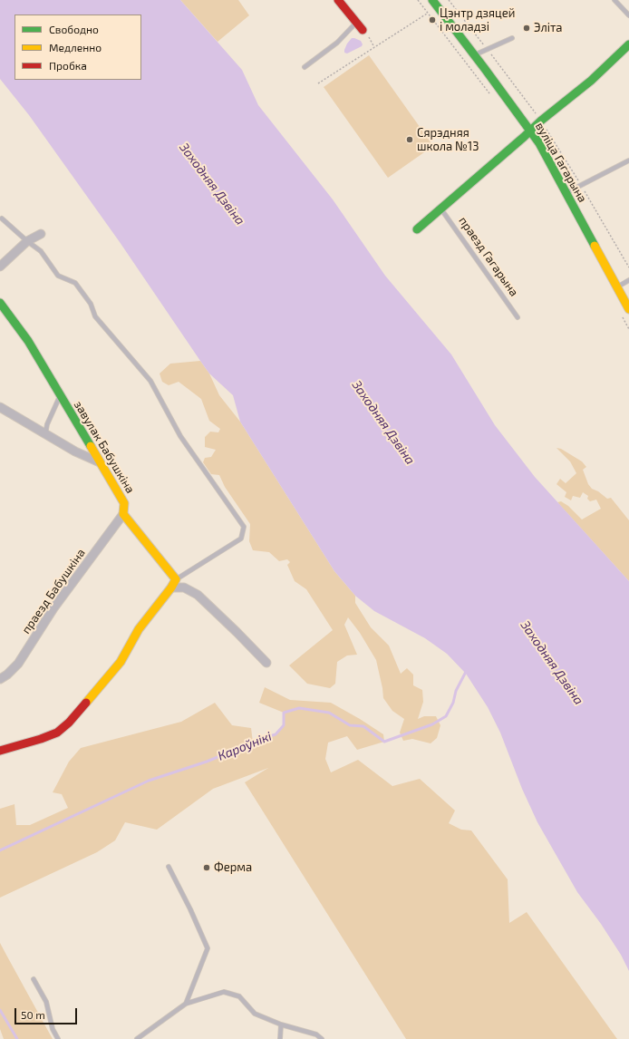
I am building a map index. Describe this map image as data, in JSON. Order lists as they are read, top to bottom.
{
  "streets": {
    "street": ["вуліца Гагарына", "завулак Бабушкіна", "праезд Бабушкіна"],
    "lane": ["праезд Гагарына"]
  },
  "crossings": [
    ["завулак Бабушкіна", "праезд Бабушкіна"]
  ],
  "water": ["Заходняя Дзвіна", "Кароўнікі"],
  "places": [
    "Цэнтр дзяцей і моладзі",
    "Эліта",
    "Сярэдняя школа №13",
    "Ферма"
  ],
  "legend": ["Свободно", "Медленно", "Пробка"],
  "scale_bar": "50 m"
}
